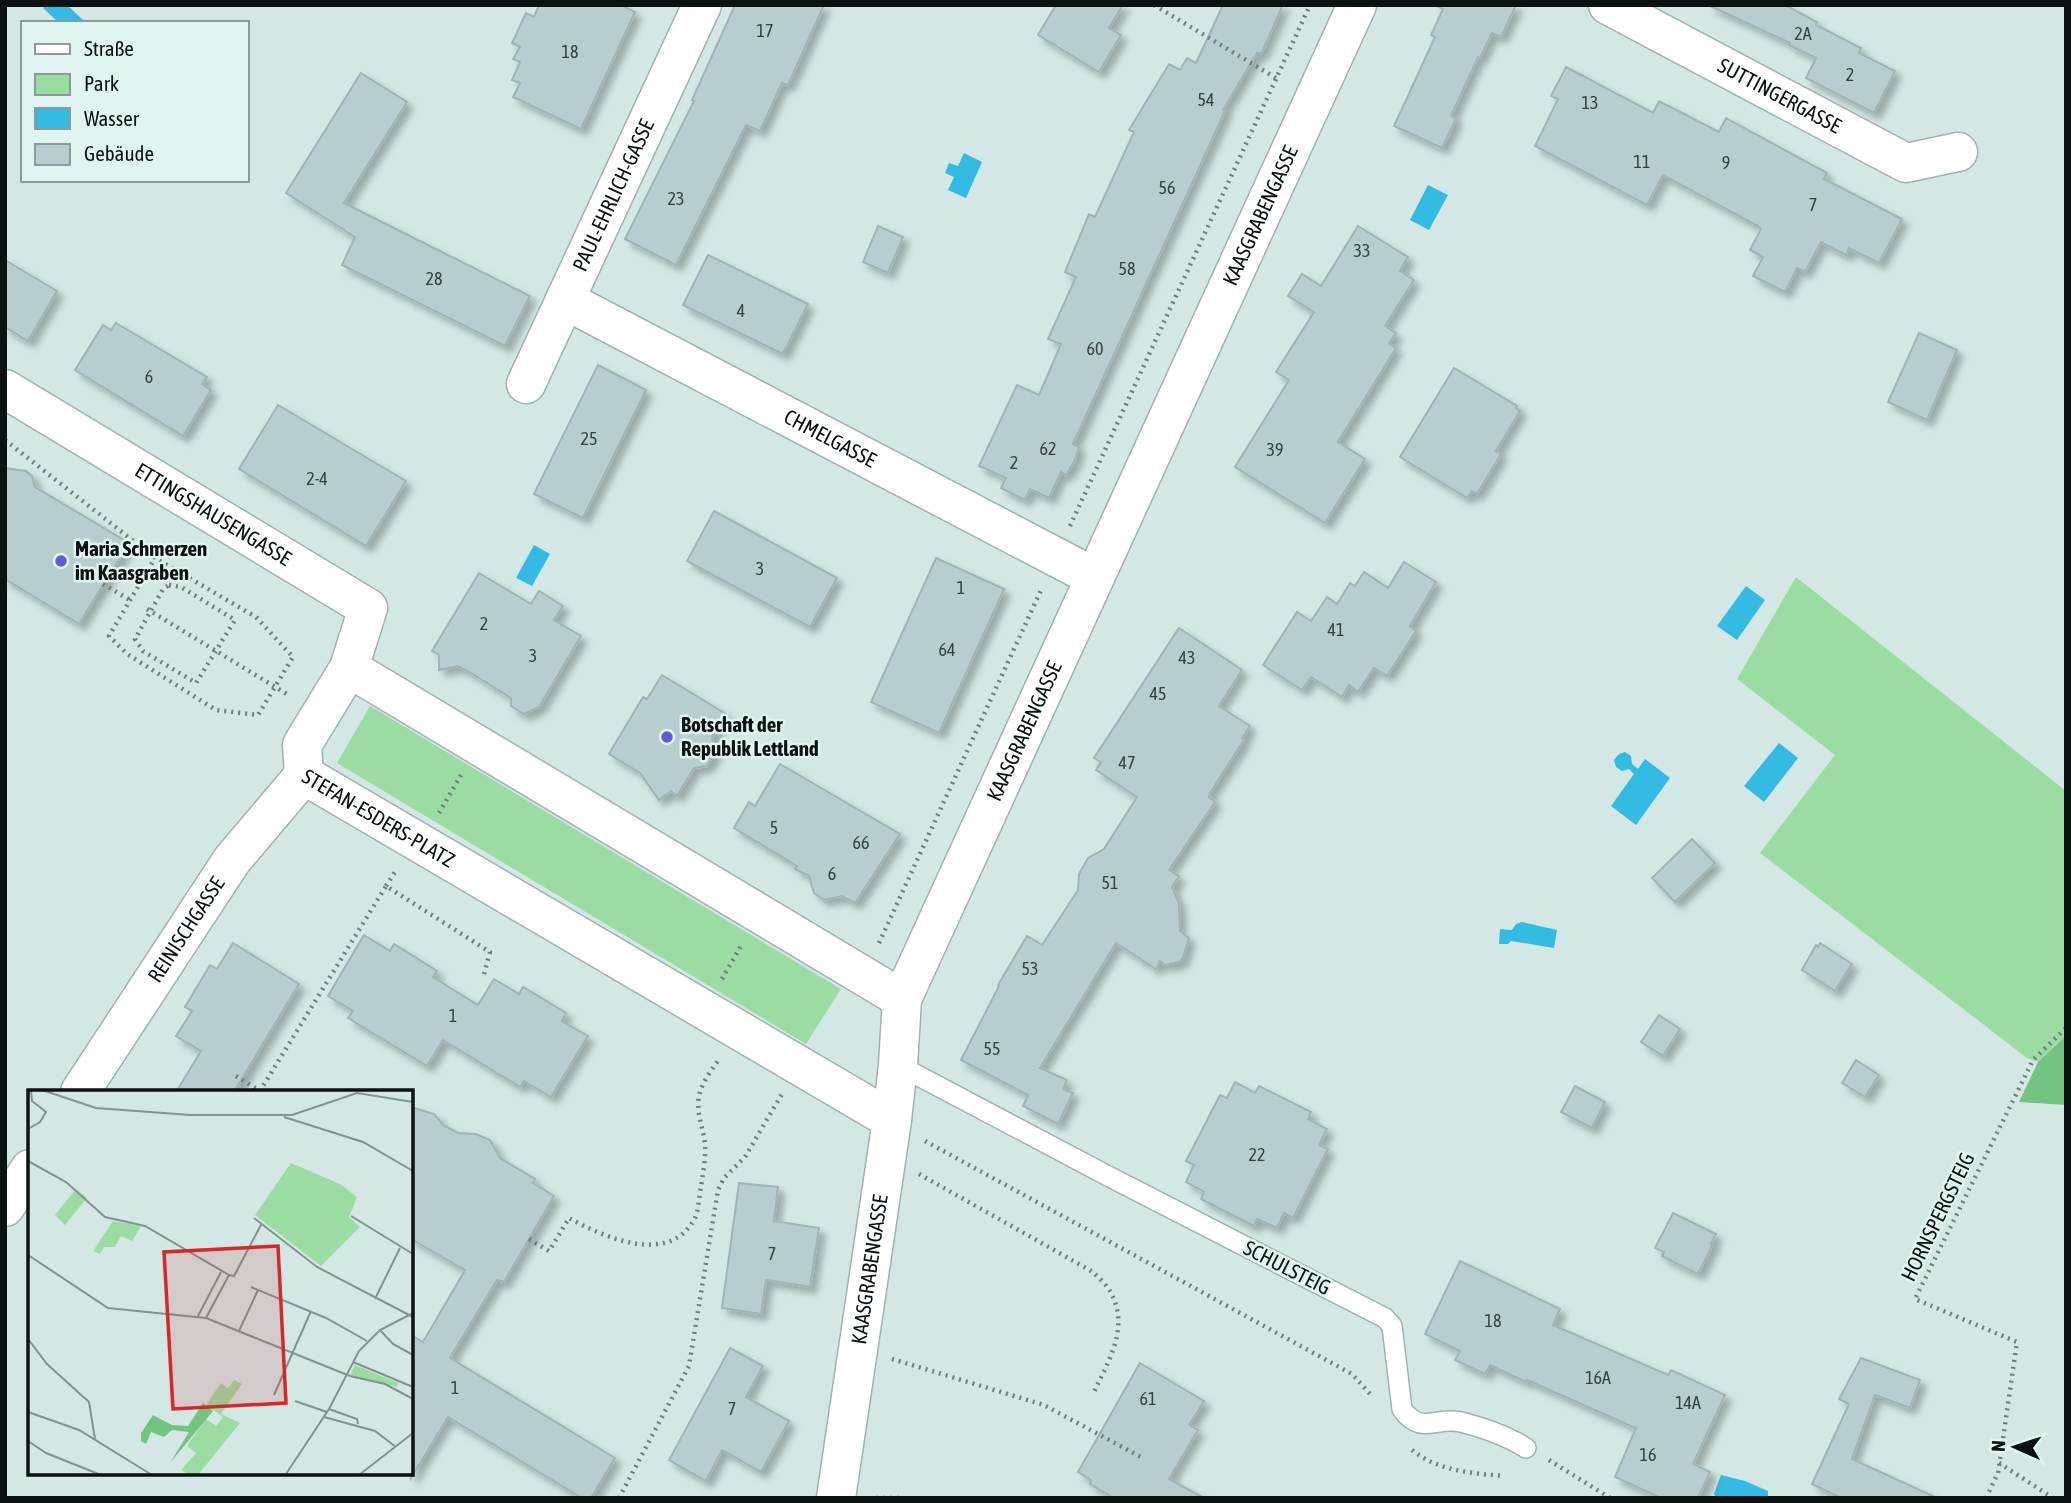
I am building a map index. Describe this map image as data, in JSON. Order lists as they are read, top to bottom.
{
  "streets": {
    "street": [
      "SUTTINGERGASSE",
      "PAUL-EHRLICH-GASSE",
      "KAASGRABENGASSE",
      "CHMELGASSE",
      "ETTINGSHAUSENGASSE",
      "STEFAN-ESDERS-PLATZ",
      "REINISCHGASSE"
    ],
    "lane": ["SCHULSTEIG"],
    "path": ["HORNSPERGSTEIG"]
  },
  "crossings": [
    ["PAUL-EHRLICH-GASSE", "CHMELGASSE"],
    ["KAASGRABENGASSE", "CHMELGASSE"],
    ["KAASGRABENGASSE", "STEFAN-ESDERS-PLATZ"],
    ["KAASGRABENGASSE", "SCHULSTEIG"],
    ["ETTINGSHAUSENGASSE", "STEFAN-ESDERS-PLATZ"],
    ["STEFAN-ESDERS-PLATZ", "REINISCHGASSE"]
  ],
  "places": ["Maria Schmerzen im Kaasgraben", "Botschaft der Republik Lettland"],
  "house_numbers": [
    "17",
    "2A",
    "18",
    "2",
    "54",
    "13",
    "11",
    "9",
    "56",
    "23",
    "7",
    "33",
    "58",
    "28",
    "4",
    "60",
    "6",
    "25",
    "62",
    "39",
    "2",
    "2-4",
    "3",
    "1",
    "2",
    "41",
    "64",
    "3",
    "43",
    "45",
    "47",
    "5",
    "66",
    "6",
    "51",
    "53",
    "1",
    "55",
    "22",
    "7",
    "18",
    "16A",
    "1",
    "61",
    "14A",
    "7",
    "16"
  ],
  "legend": [
    "Straße",
    "Park",
    "Wasser",
    "Gebäude"
  ],
  "north": "left"
}
